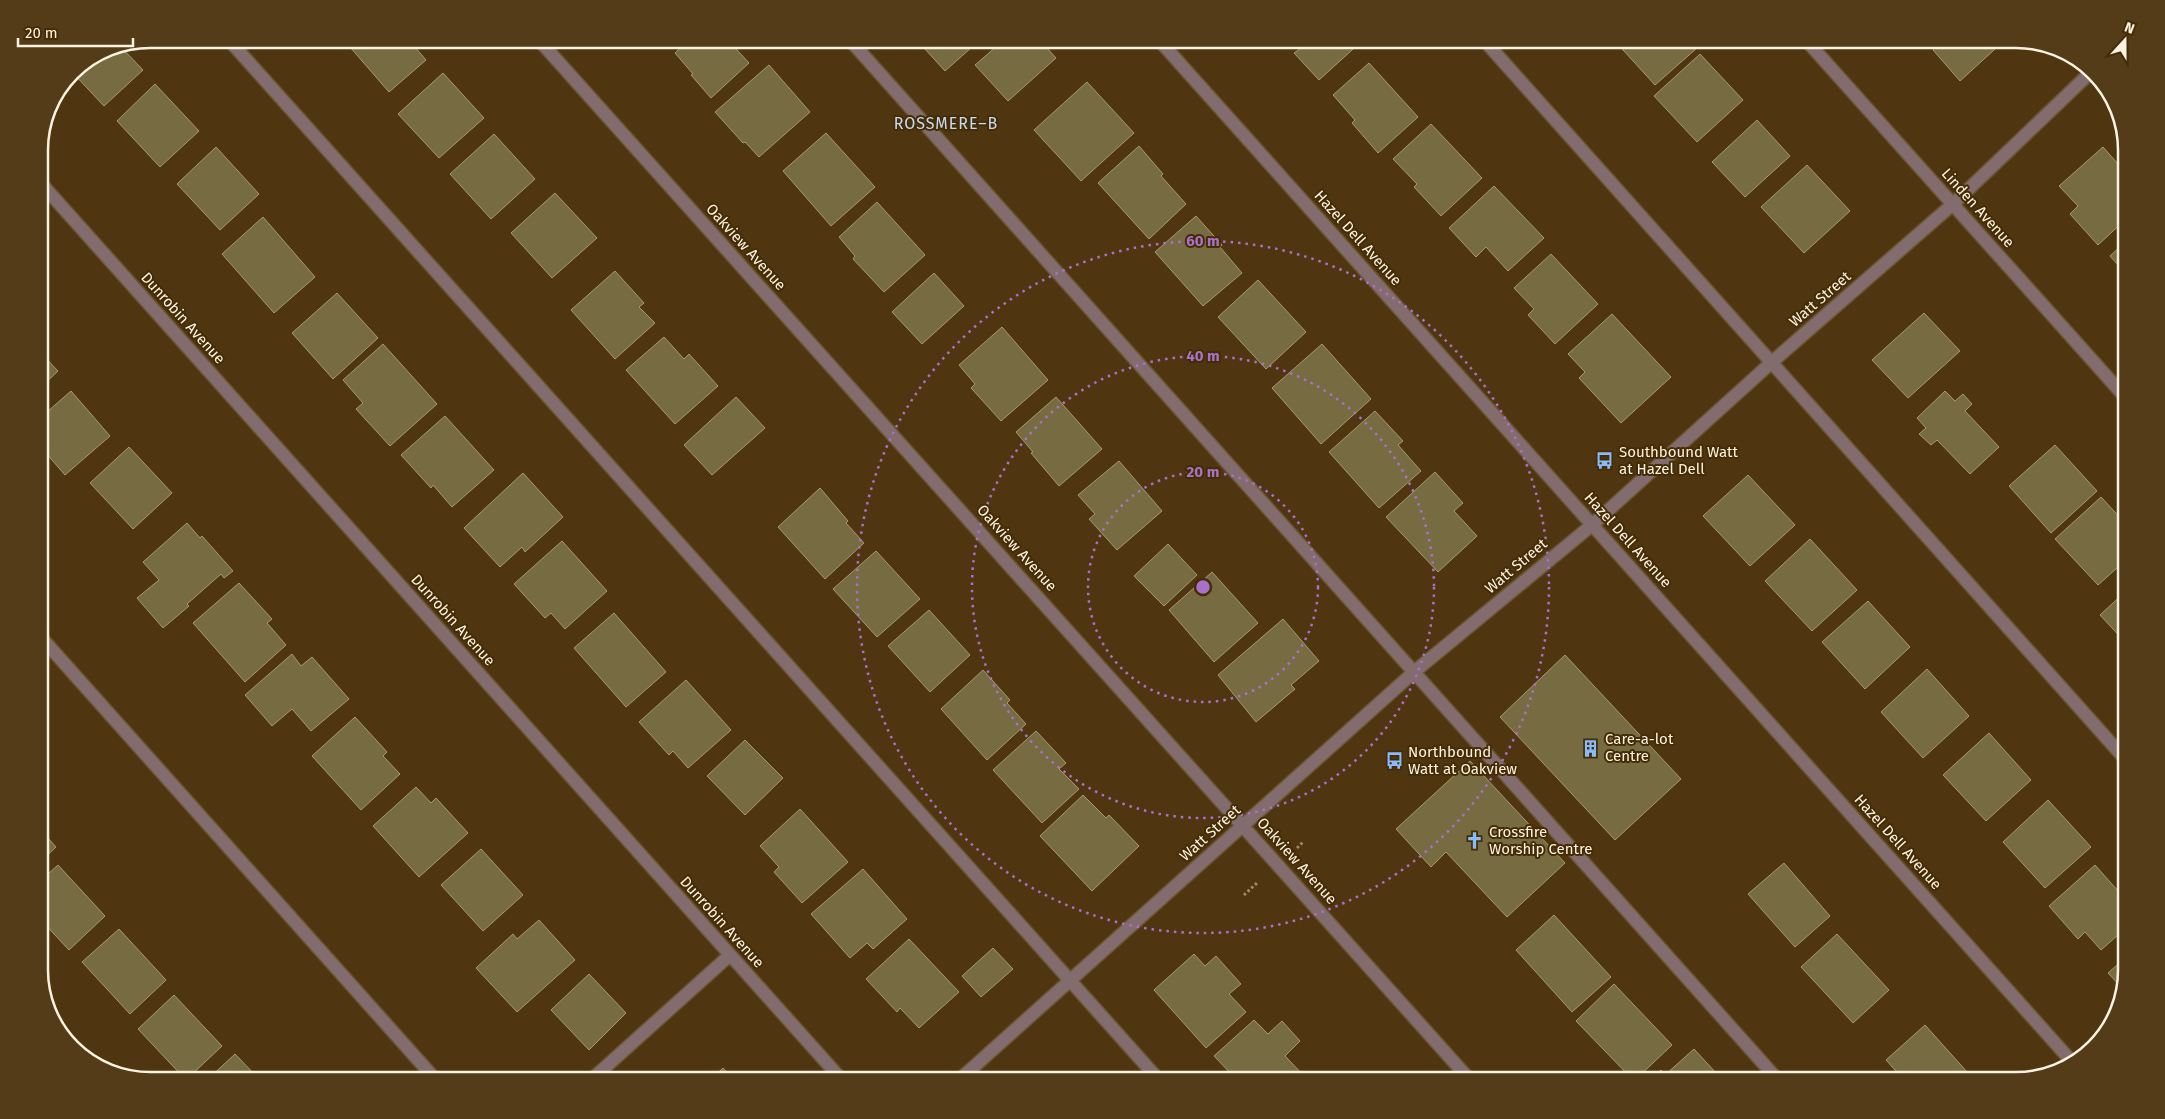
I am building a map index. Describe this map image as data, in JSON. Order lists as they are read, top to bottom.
{
  "streets": {
    "street": [
      "Linden Avenue",
      "Hazel Dell Avenue",
      "Oakview Avenue",
      "Watt Street",
      "Dunrobin Avenue"
    ]
  },
  "crossings": [
    ["Linden Avenue", "Watt Street"],
    ["Hazel Dell Avenue", "Watt Street"],
    ["Oakview Avenue", "Watt Street"]
  ],
  "districts": ["ROSSMERE–B"],
  "places": {
    "bus stop": ["Southbound Watt at Hazel Dell", "Northbound Watt at Oakview"],
    "building": ["Care-a-lot Centre"],
    "church": ["Crossfire Worship Centre"]
  },
  "scale_bar": "20 m",
  "north": "top",
  "rings": ["60 m", "40 m", "20 m"]
}
